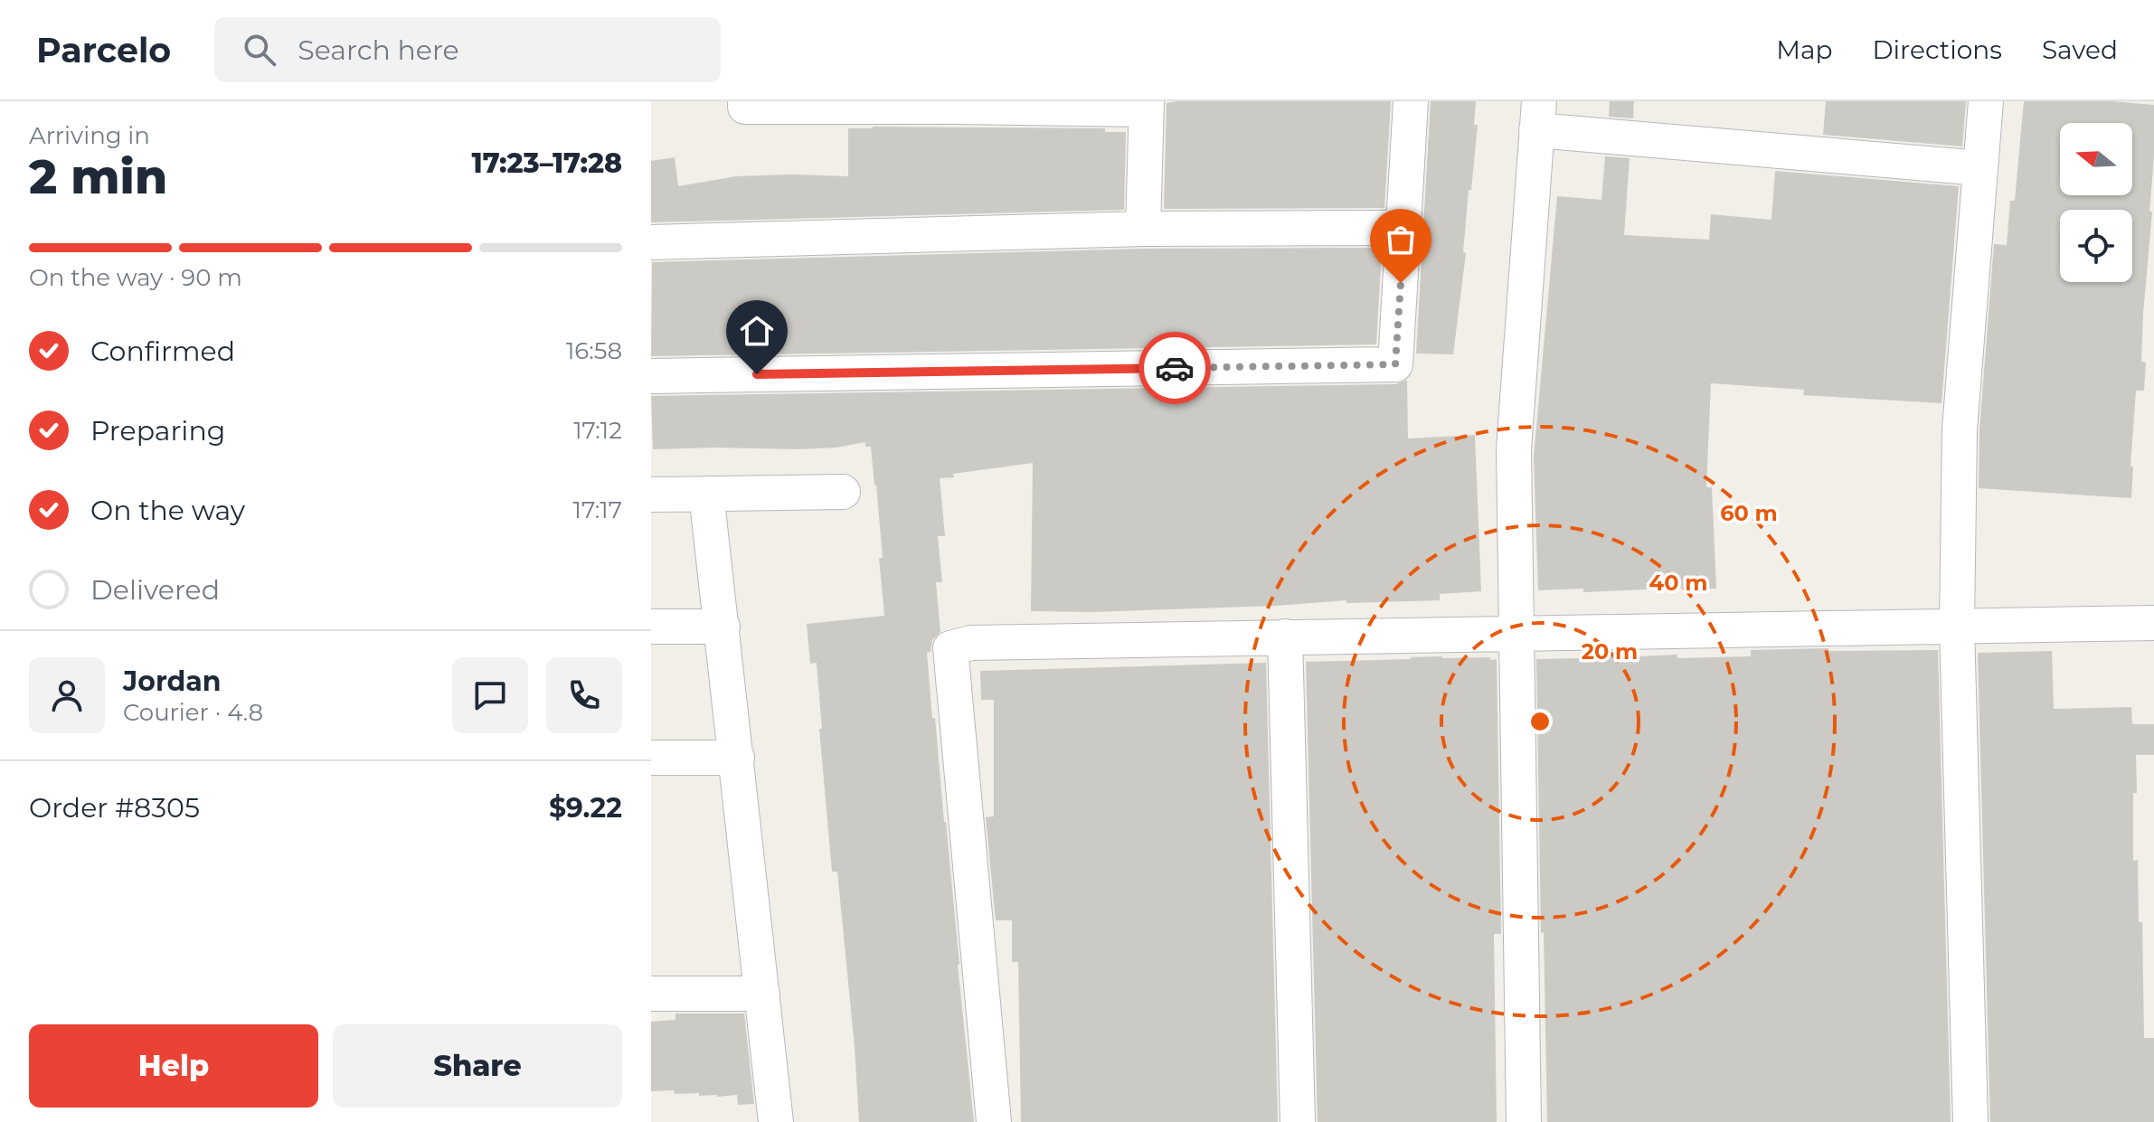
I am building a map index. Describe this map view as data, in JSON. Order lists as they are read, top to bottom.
{
  "north": "left",
  "page": {
    "header": "Parcelo",
    "search": "Search here",
    "nav": ["Map", "Directions", "Saved"],
    "heading": ["2 min", "Arriving in", "17:23–17:28"],
    "panel": [
      "Jordan",
      "Courier · 4.8",
      "Order #8305",
      "$9.22"
    ],
    "bar": "On the way · 90 m",
    "list": [
      ["Confirmed", "16:58"],
      ["Preparing", "17:12"],
      ["On the way", "17:17"],
      "Delivered"
    ],
    "buttons": ["Help", "Share"]
  },
  "rings": ["60 m", "40 m", "20 m"]
}
